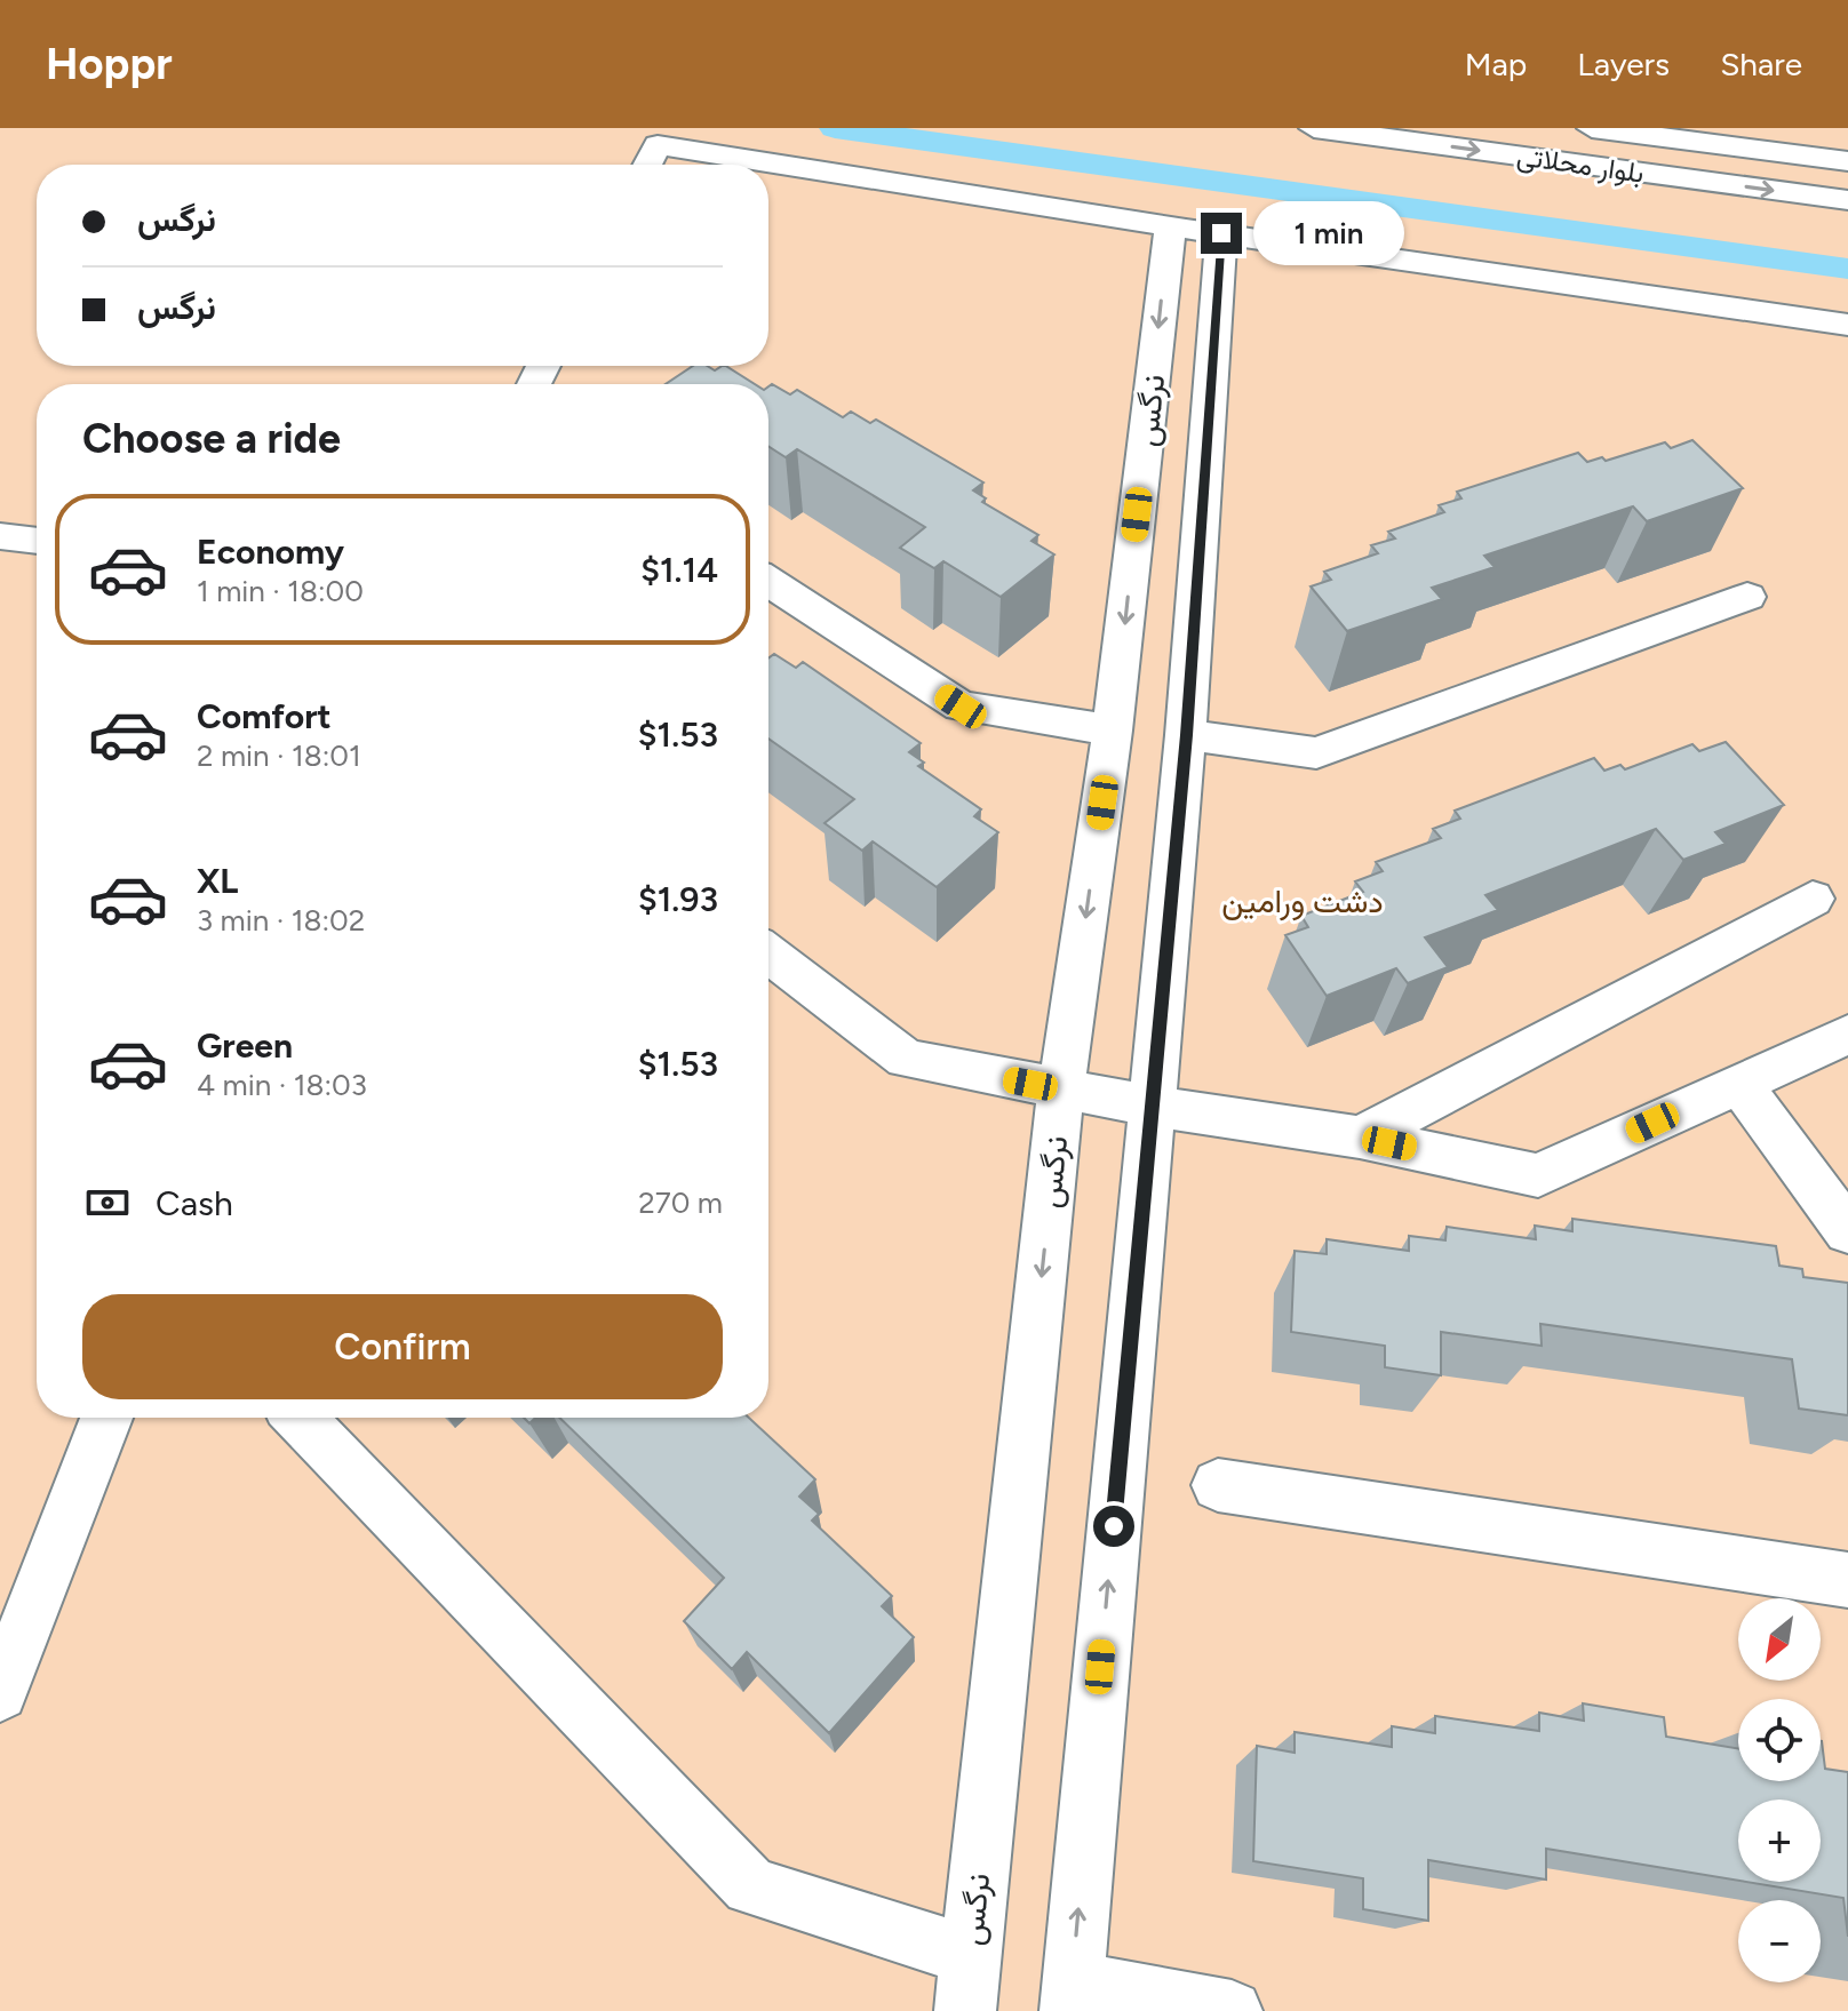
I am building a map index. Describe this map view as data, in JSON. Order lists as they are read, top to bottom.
{
  "streets": {
    "street": ["بلوار محلاتی", "نرگس"]
  },
  "parks": ["دشت ورامین"],
  "north": "bottom left",
  "page": {
    "header": "Hoppr",
    "nav": ["Map", "Layers", "Share"],
    "banner": ["نرگس", "نرگس"],
    "bubble": "1 min",
    "heading": "Choose a ride",
    "list": [
      {
        "name": "Economy",
        "note": "1 min · 18:00",
        "value": "$1.14"
      },
      {
        "name": "Comfort",
        "note": "2 min · 18:01",
        "value": "$1.53"
      },
      {
        "name": "XL",
        "note": "3 min · 18:02",
        "value": "$1.93"
      },
      {
        "name": "Green",
        "note": "4 min · 18:03",
        "value": "$1.53"
      }
    ],
    "pay": ["Cash", "270 m"],
    "buttons": "Confirm",
    "map_buttons": ["+", "−"]
  }
}
